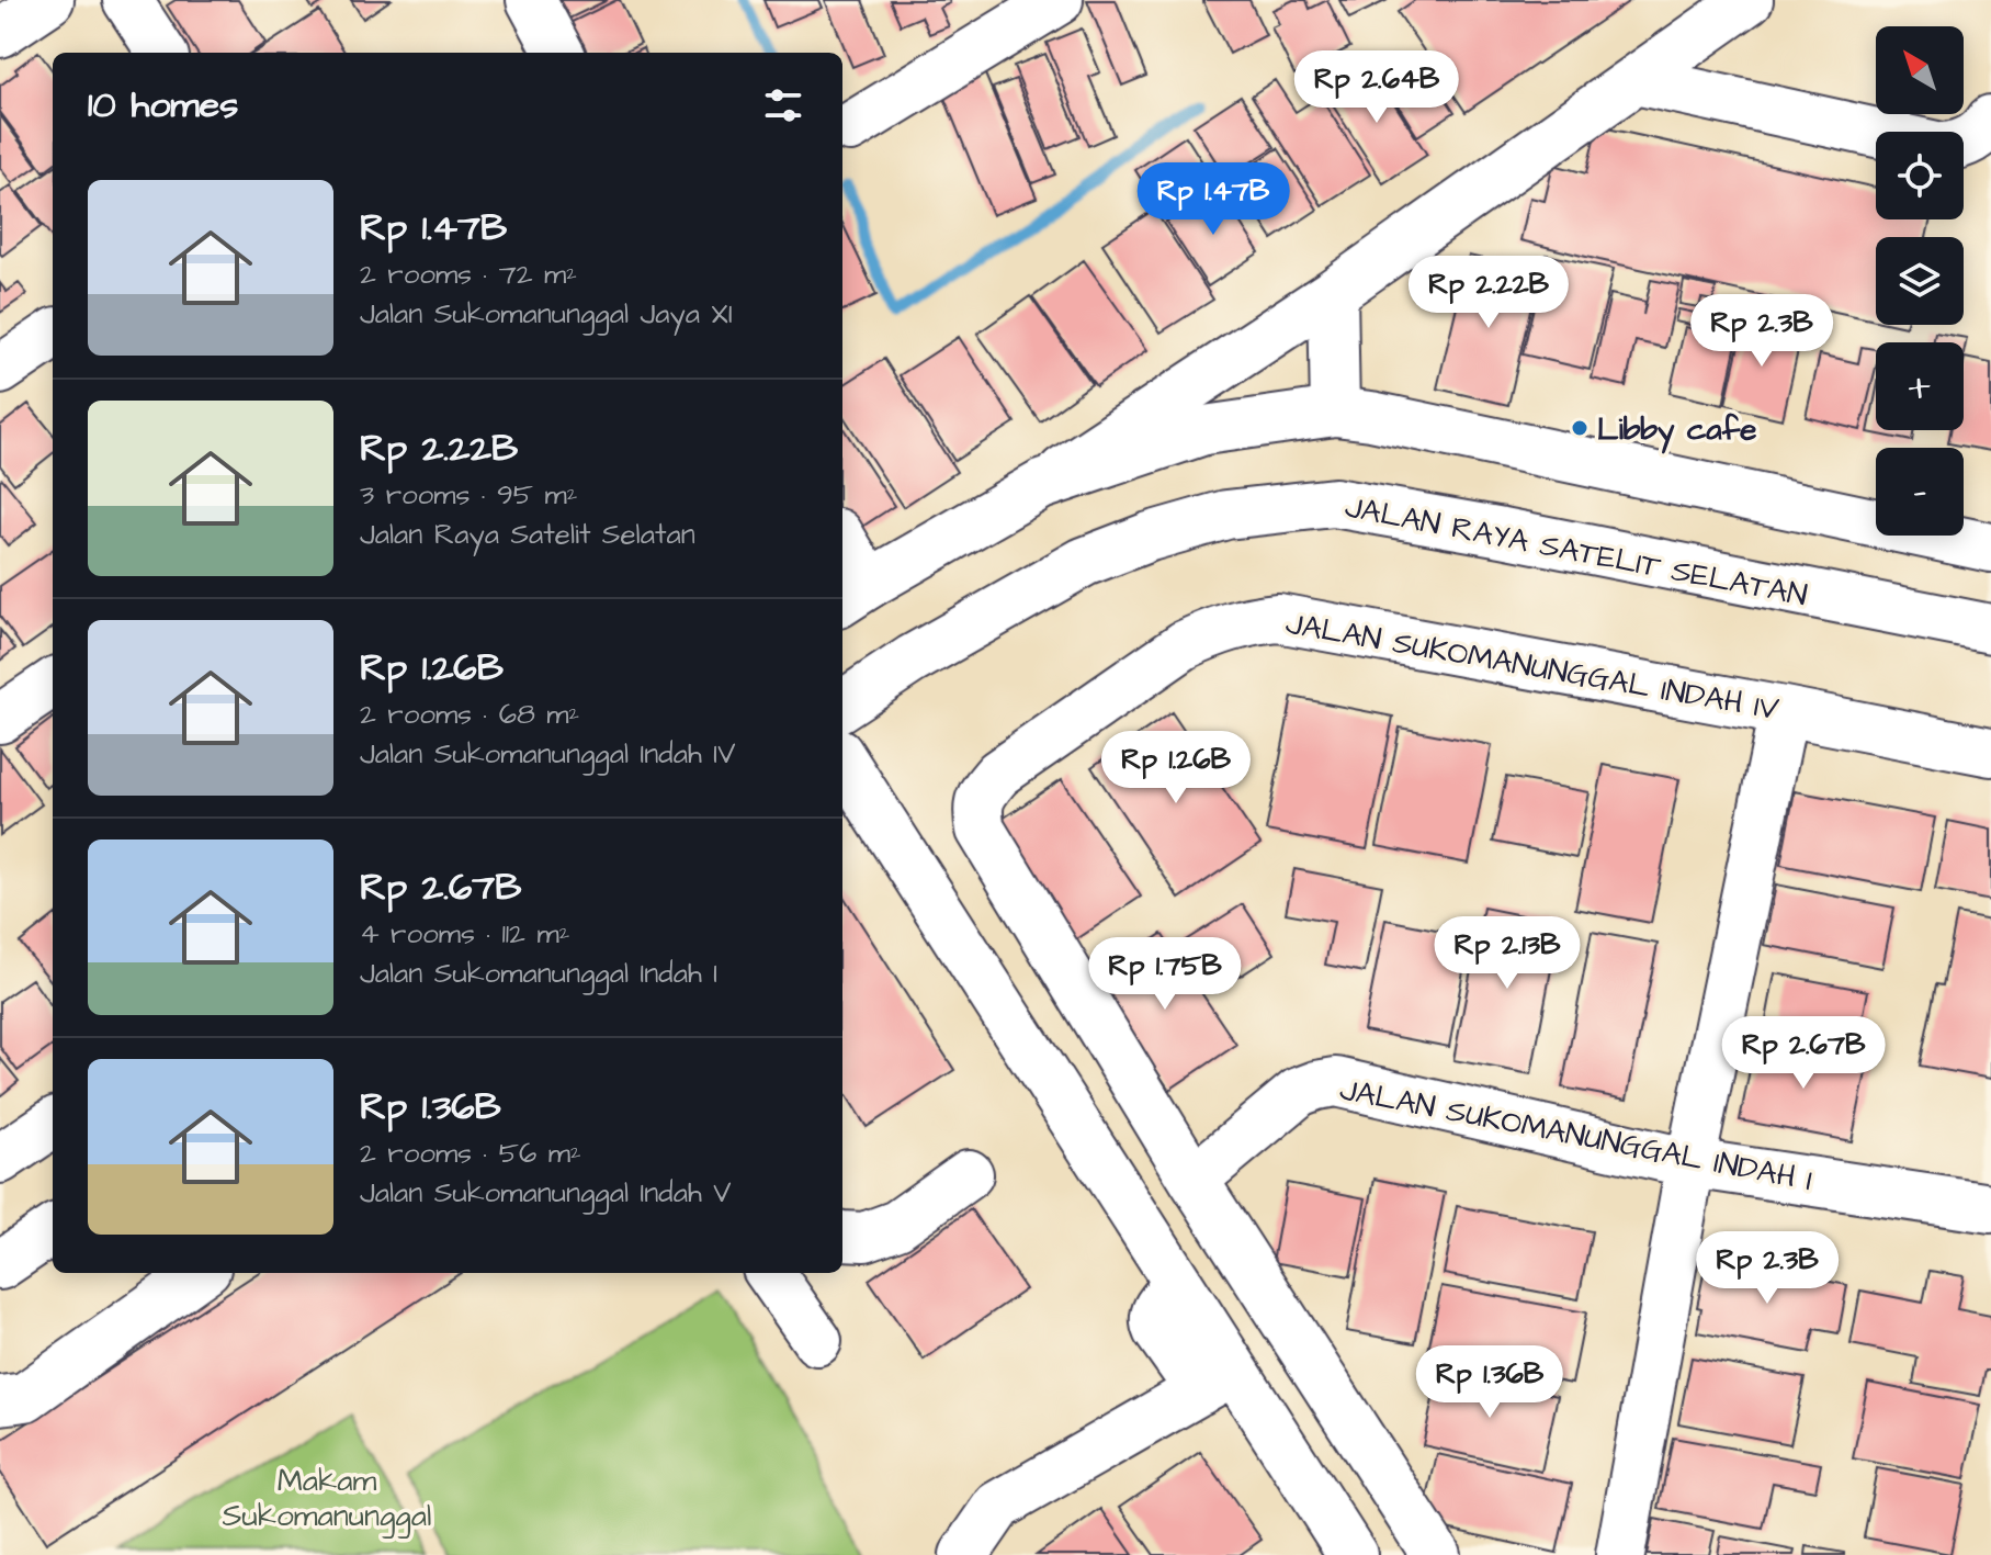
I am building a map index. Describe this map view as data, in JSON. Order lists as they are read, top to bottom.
{
  "streets": {
    "street": ["JALAN RAYA SATELIT SELATAN", "JALAN SUKOMANUNGGAL INDAH IV", "JALAN SUKOMANUNGGAL INDAH I"]
  },
  "crossings": [
    ["JALAN SUKOMANUNGGAL INDAH IV", "JALAN SUKOMANUNGGAL INDAH I"]
  ],
  "parks": ["Makam Sukomanunggal"],
  "places": ["Libby cafe"],
  "north": "top left",
  "page": {
    "map_buttons": ["+", "−"],
    "price": [
      "Rp 2.64B",
      "Rp 1.47B",
      "Rp 2.22B",
      "Rp 2.3B",
      "Rp 1.26B",
      "Rp 2.13B",
      "Rp 1.75B",
      "Rp 2.67B",
      "Rp 2.3B",
      "Rp 1.36B"
    ],
    "heading": "10 homes",
    "list": [
      {
        "name": "Rp 1.47B",
        "note": "2 rooms · 72 m² · Jalan Sukomanunggal Jaya XI"
      },
      {
        "name": "Rp 2.22B",
        "note": "3 rooms · 95 m² · Jalan Raya Satelit Selatan"
      },
      {
        "name": "Rp 1.26B",
        "note": "2 rooms · 68 m² · Jalan Sukomanunggal Indah IV"
      },
      {
        "name": "Rp 2.67B",
        "note": "4 rooms · 112 m² · Jalan Sukomanunggal Indah I"
      },
      {
        "name": "Rp 1.36B",
        "note": "2 rooms · 56 m² · Jalan Sukomanunggal Indah V"
      }
    ]
  }
}
